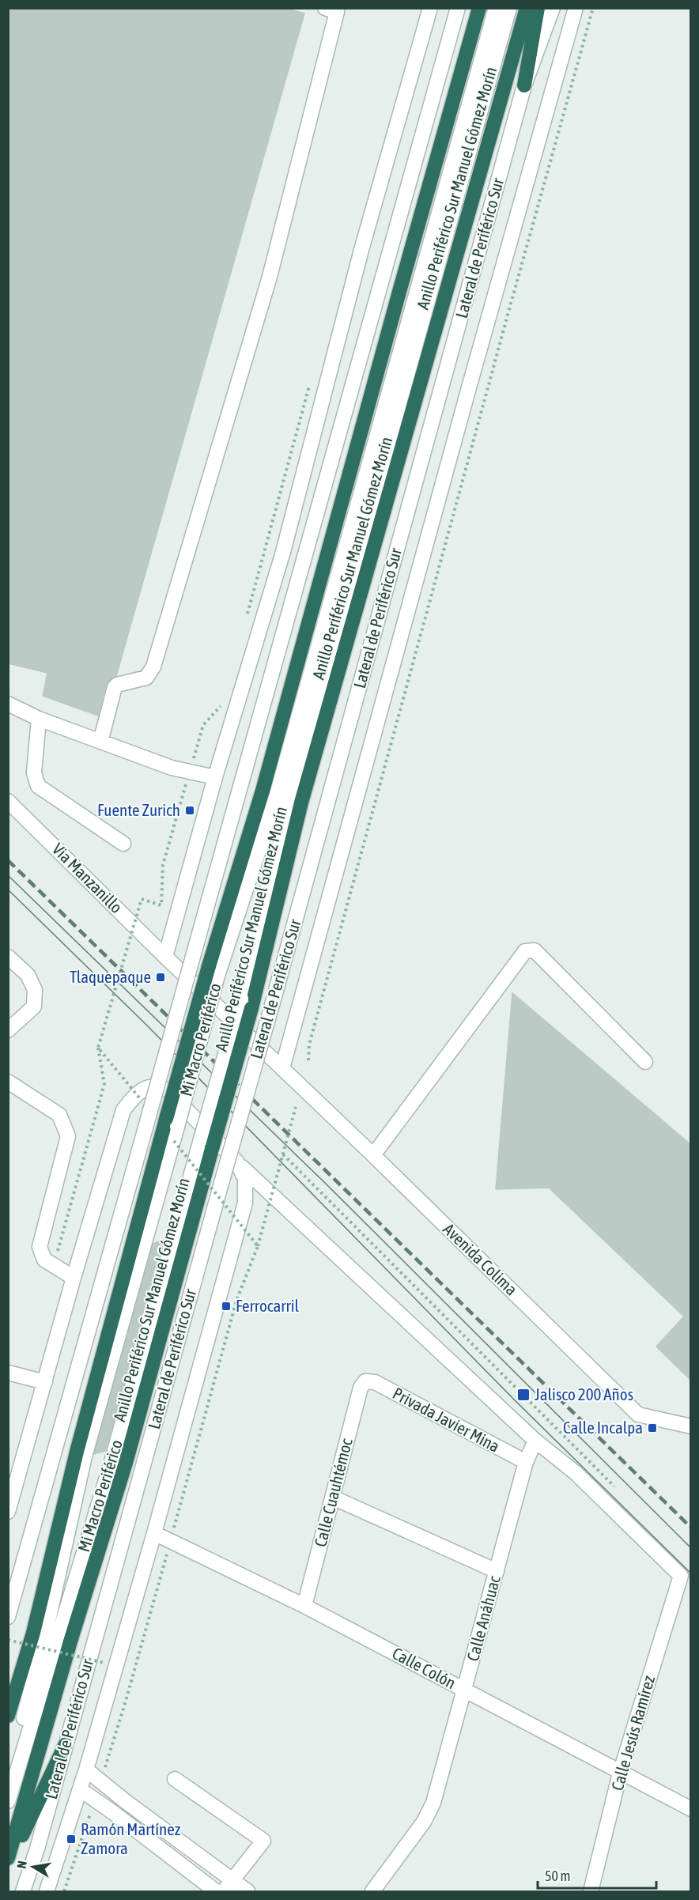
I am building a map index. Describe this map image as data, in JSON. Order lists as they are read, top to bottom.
{
  "streets": {
    "highway": ["Anillo Periférico Sur Manuel Gómez Morín"],
    "street": [
      "Lateral de Periférico Sur",
      "Via Manzanillo",
      "Mi Macro Periférico",
      "Avenida Colima",
      "Privada Javier Mina",
      "Calle Cuauhtémoc",
      "Calle Anáhuac",
      "Calle Colón",
      "Calle Jesús Ramírez"
    ]
  },
  "crossings": [
    ["Anillo Periférico Sur Manuel Gómez Morín", "Mi Macro Periférico"],
    ["Via Manzanillo", "Avenida Colima"],
    ["Privada Javier Mina", "Calle Cuauhtémoc"],
    ["Privada Javier Mina", "Calle Anáhuac"],
    ["Calle Cuauhtémoc", "Calle Colón"],
    ["Calle Anáhuac", "Calle Colón"],
    ["Calle Anáhuac", "Calle Jesús Ramírez"],
    ["Calle Colón", "Calle Jesús Ramírez"]
  ],
  "places": {
    "transit": [
      "Fuente Zurich",
      "Tlaquepaque",
      "Ferrocarril",
      "Jalisco 200 Años",
      "Calle Incalpa",
      "Ramón Martínez Zamora"
    ]
  },
  "scale_bar": "50 m",
  "north": "left"
}
